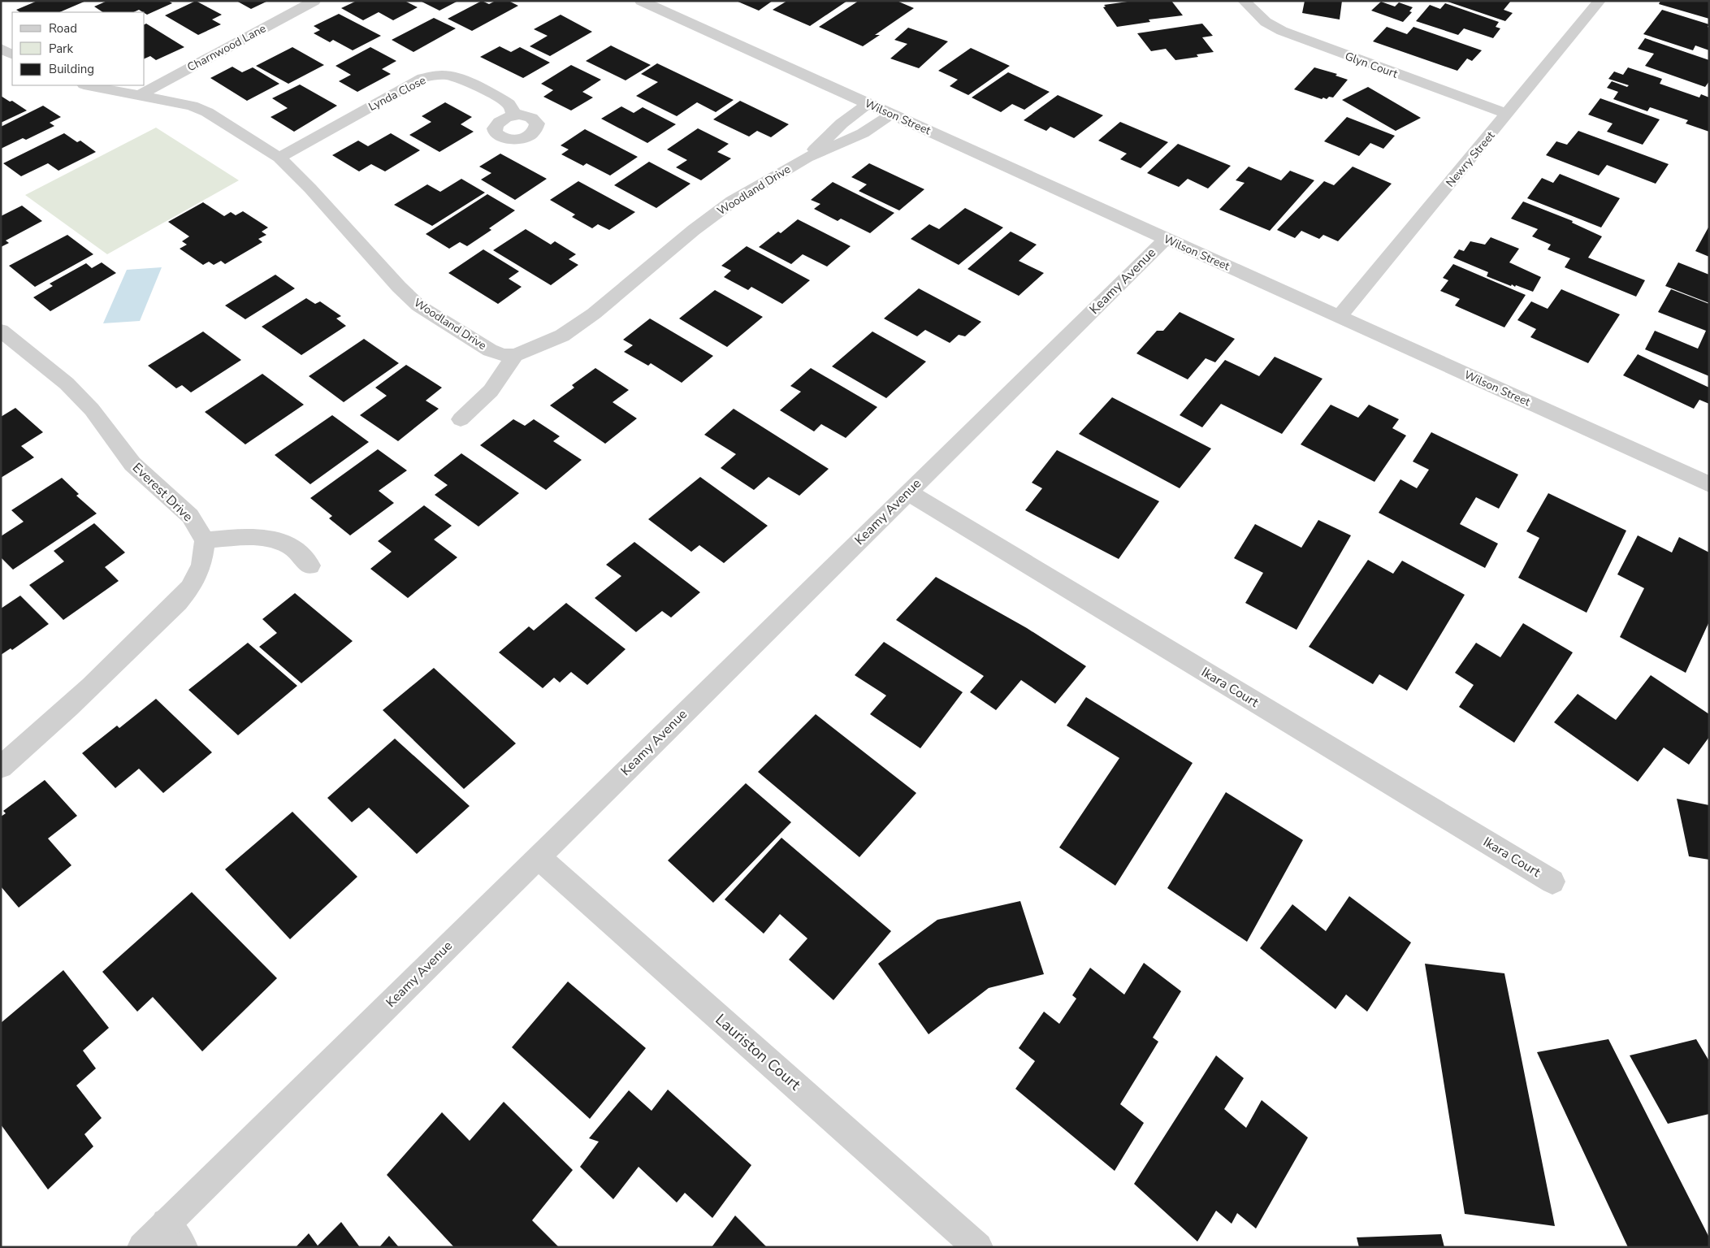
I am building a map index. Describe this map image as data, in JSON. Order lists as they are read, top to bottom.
{
  "streets": {
    "street": [
      "Charnwood Lane",
      "Glyn Court",
      "Lynda Close",
      "Wilson Street",
      "Newry Street",
      "Woodland Drive",
      "Keamy Avenue",
      "Everest Drive",
      "Ikara Court",
      "Lauriston Court"
    ]
  },
  "crossings": [
    ["Charnwood Lane", "Woodland Drive"],
    ["Glyn Court", "Newry Street"],
    ["Lynda Close", "Woodland Drive"],
    ["Wilson Street", "Newry Street"],
    ["Wilson Street", "Woodland Drive"],
    ["Wilson Street", "Keamy Avenue"],
    ["Keamy Avenue", "Ikara Court"],
    ["Keamy Avenue", "Lauriston Court"]
  ],
  "legend": ["Road", "Park", "Building"]
}
